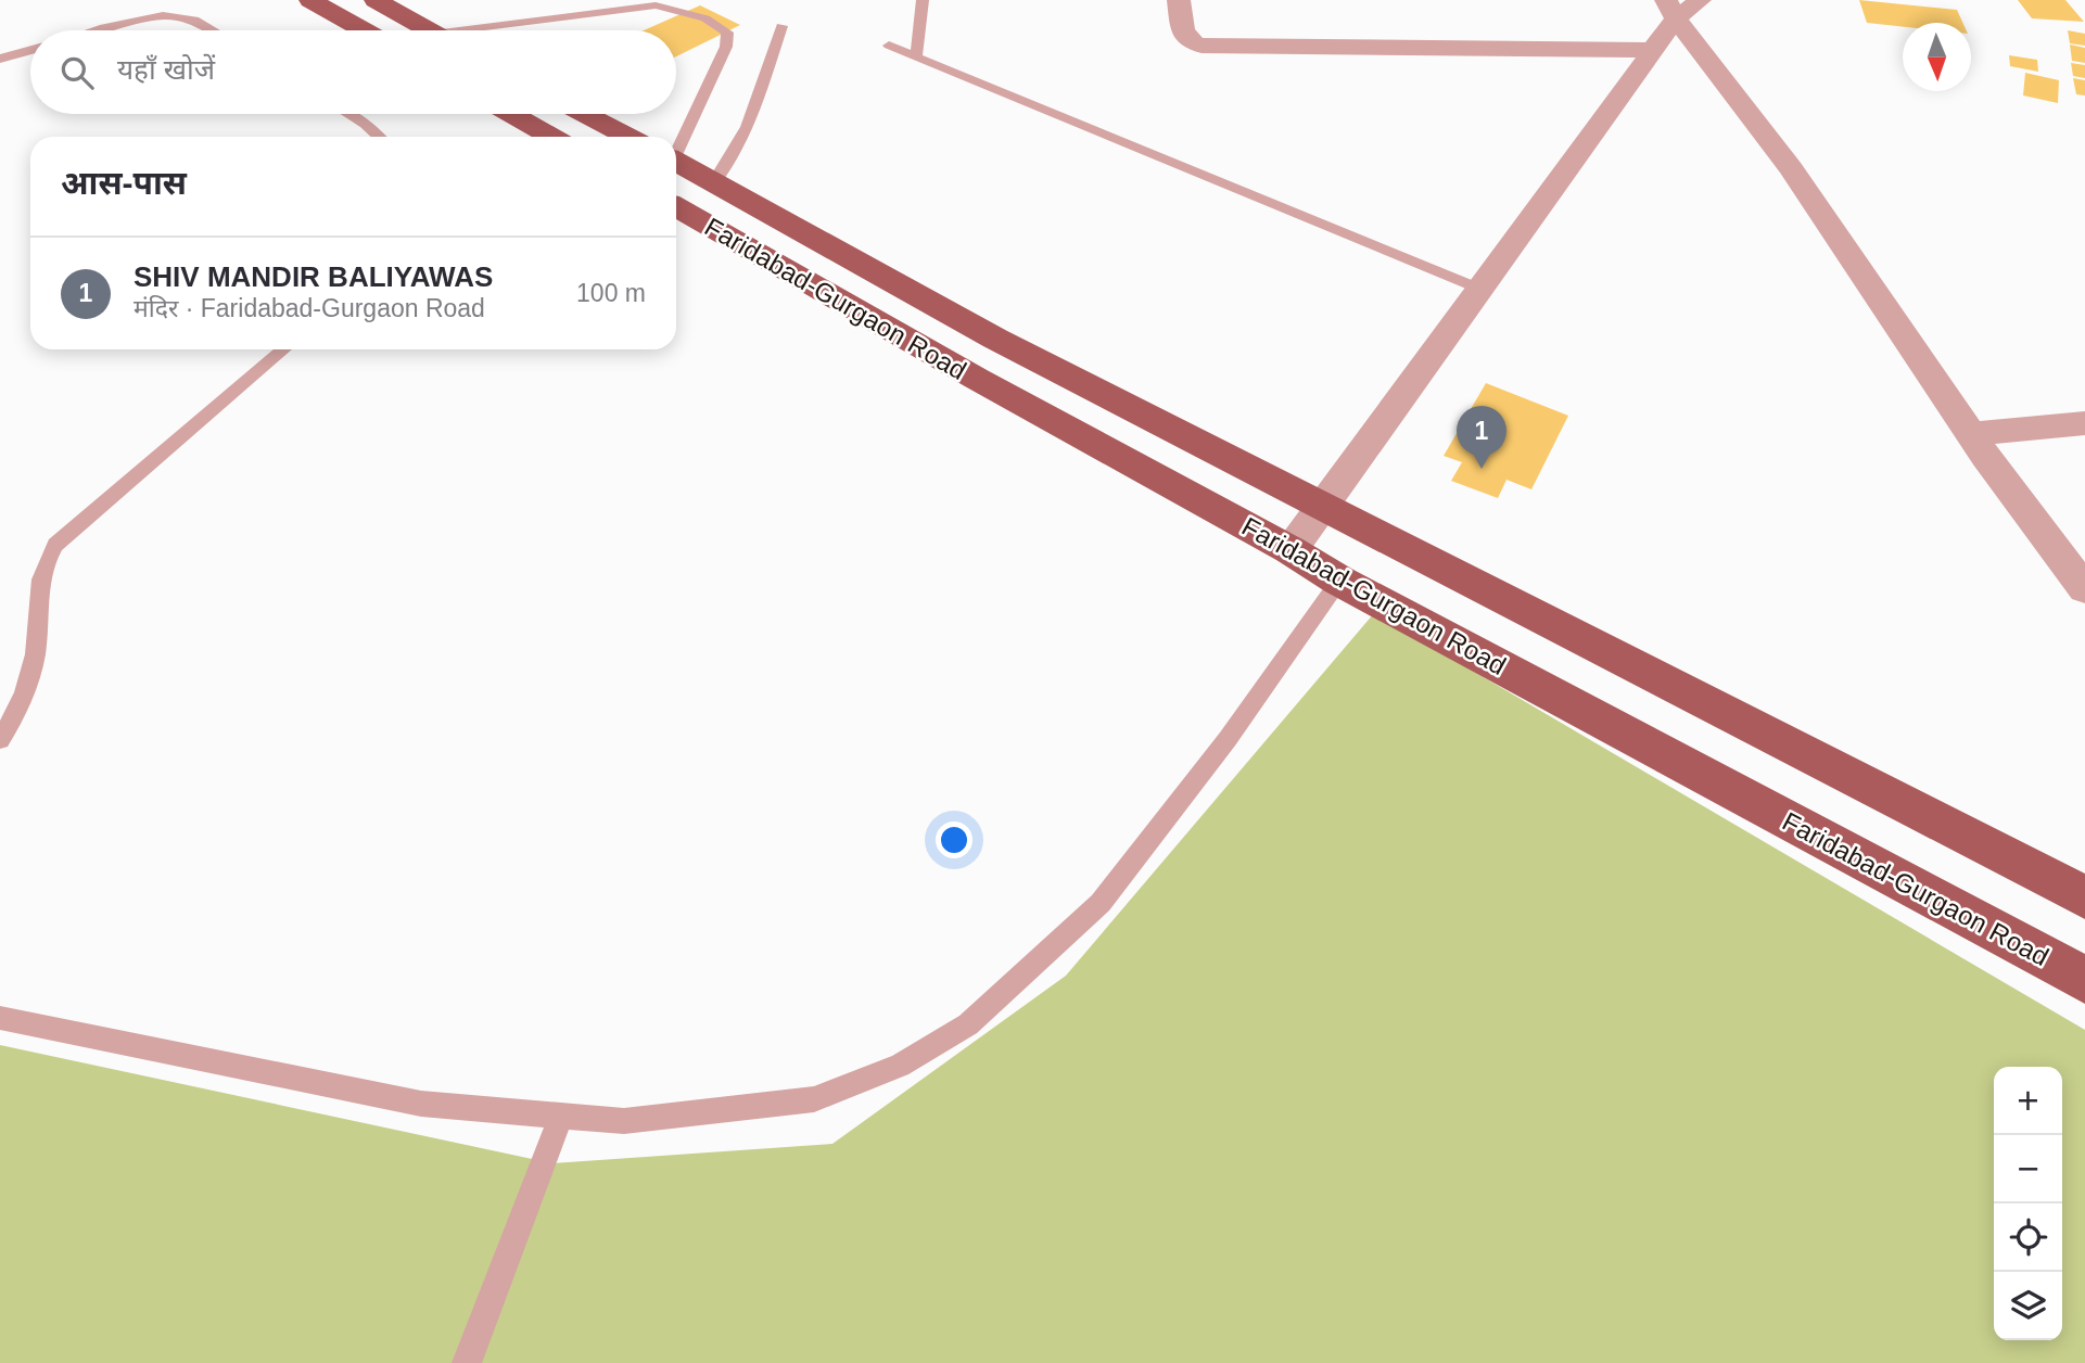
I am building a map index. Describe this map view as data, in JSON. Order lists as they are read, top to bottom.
{
  "streets": {
    "main road": ["Faridabad-Gurgaon Road"]
  },
  "north": "bottom",
  "page": {
    "search": "यहाँ खोजें",
    "heading": "आस-पास",
    "list": [
      {
        "mark": "1",
        "name": "SHIV MANDIR BALIYAWAS",
        "note": "मंदिर · Faridabad-Gurgaon Road",
        "value": "100 m"
      }
    ],
    "pins": "1",
    "map_buttons": ["+", "−"]
  }
}
